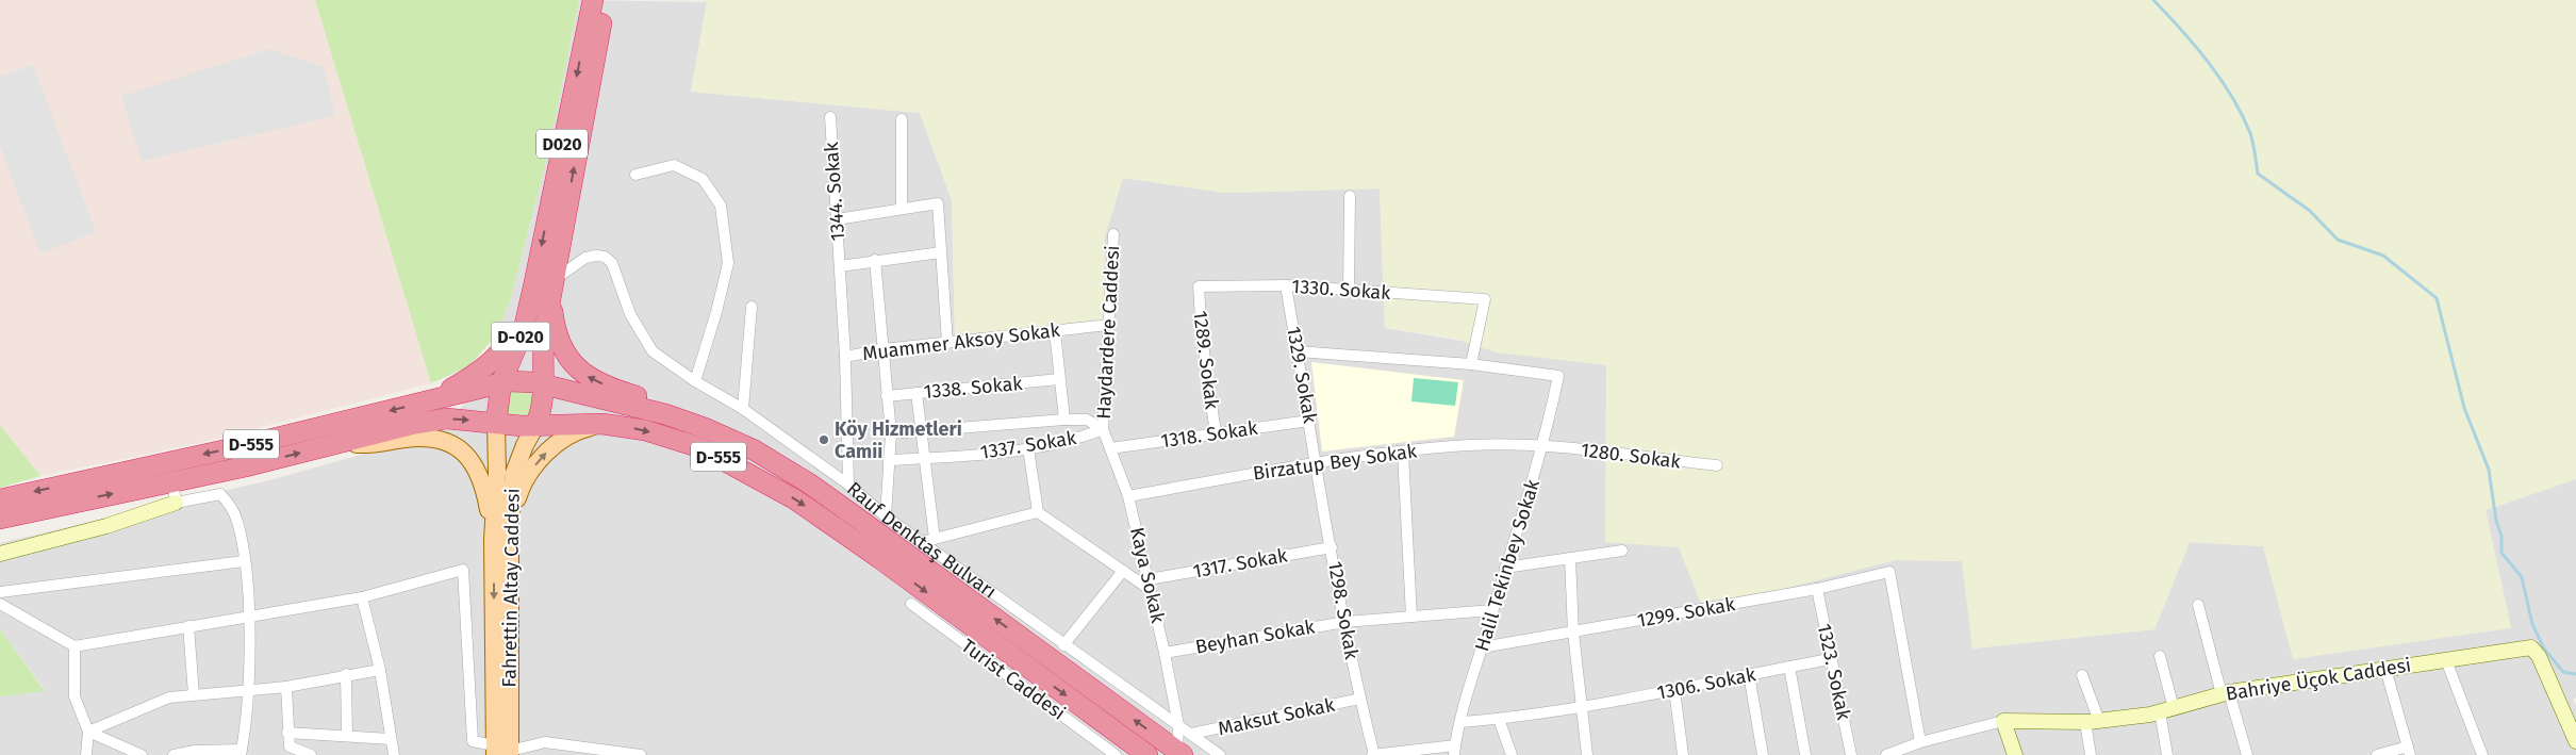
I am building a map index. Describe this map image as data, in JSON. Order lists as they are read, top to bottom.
{
  "streets": {
    "highway": [
      "D020",
      "D-020",
      "D-555",
      "Rauf Denktaş Bulvarı"
    ],
    "main road": ["Fahrettin Altay Caddesi"],
    "street": [
      "1344. Sokak",
      "1330. Sokak",
      "Haydardere Caddesi",
      "Muammer Aksoy Sokak",
      "1289. Sokak",
      "1329. Sokak",
      "1338. Sokak",
      "1318. Sokak",
      "1337. Sokak",
      "1280. Sokak",
      "Birzatup Bey Sokak",
      "1317. Sokak",
      "Halil Tekinbey Sokak",
      "Kaya Sokak",
      "1298. Sokak",
      "1299. Sokak",
      "Beyhan Sokak",
      "1323. Sokak",
      "Turist Caddesi",
      "Bahriye Üçok Caddesi",
      "1306. Sokak",
      "Maksut Sokak"
    ]
  },
  "crossings": [
    ["D020", "D-020"],
    ["D020", "Rauf Denktaş Bulvarı"],
    ["1344. Sokak", "Muammer Aksoy Sokak"],
    ["1330. Sokak", "1289. Sokak"],
    ["1330. Sokak", "1329. Sokak"],
    ["1330. Sokak", "Halil Tekinbey Sokak"],
    ["Haydardere Caddesi", "Muammer Aksoy Sokak"],
    ["Haydardere Caddesi", "1337. Sokak"],
    ["Haydardere Caddesi", "Kaya Sokak"],
    ["D-020", "D-555"],
    ["D-020", "Fahrettin Altay Caddesi"],
    ["Muammer Aksoy Sokak", "Rauf Denktaş Bulvarı"],
    ["1289. Sokak", "1318. Sokak"],
    ["1329. Sokak", "1318. Sokak"],
    ["1329. Sokak", "Birzatup Bey Sokak"],
    ["1329. Sokak", "1298. Sokak"],
    ["1318. Sokak", "Kaya Sokak"],
    ["D-555", "Rauf Denktaş Bulvarı"],
    ["D-555", "Fahrettin Altay Caddesi"],
    ["1337. Sokak", "Kaya Sokak"],
    ["1280. Sokak", "Birzatup Bey Sokak"],
    ["1280. Sokak", "Halil Tekinbey Sokak"],
    ["Birzatup Bey Sokak", "Halil Tekinbey Sokak"],
    ["Birzatup Bey Sokak", "Kaya Sokak"],
    ["Birzatup Bey Sokak", "1298. Sokak"],
    ["Rauf Denktaş Bulvarı", "Kaya Sokak"],
    ["Rauf Denktaş Bulvarı", "Fahrettin Altay Caddesi"],
    ["Rauf Denktaş Bulvarı", "Turist Caddesi"],
    ["Rauf Denktaş Bulvarı", "Maksut Sokak"],
    ["1317. Sokak", "Kaya Sokak"],
    ["1317. Sokak", "1298. Sokak"],
    ["Halil Tekinbey Sokak", "1299. Sokak"],
    ["Halil Tekinbey Sokak", "Beyhan Sokak"],
    ["Halil Tekinbey Sokak", "1306. Sokak"],
    ["Kaya Sokak", "Beyhan Sokak"],
    ["1298. Sokak", "Beyhan Sokak"],
    ["1298. Sokak", "Maksut Sokak"],
    ["1299. Sokak", "1323. Sokak"],
    ["1323. Sokak", "1306. Sokak"]
  ],
  "places": ["Köy Hizmetleri Camii"]
}
